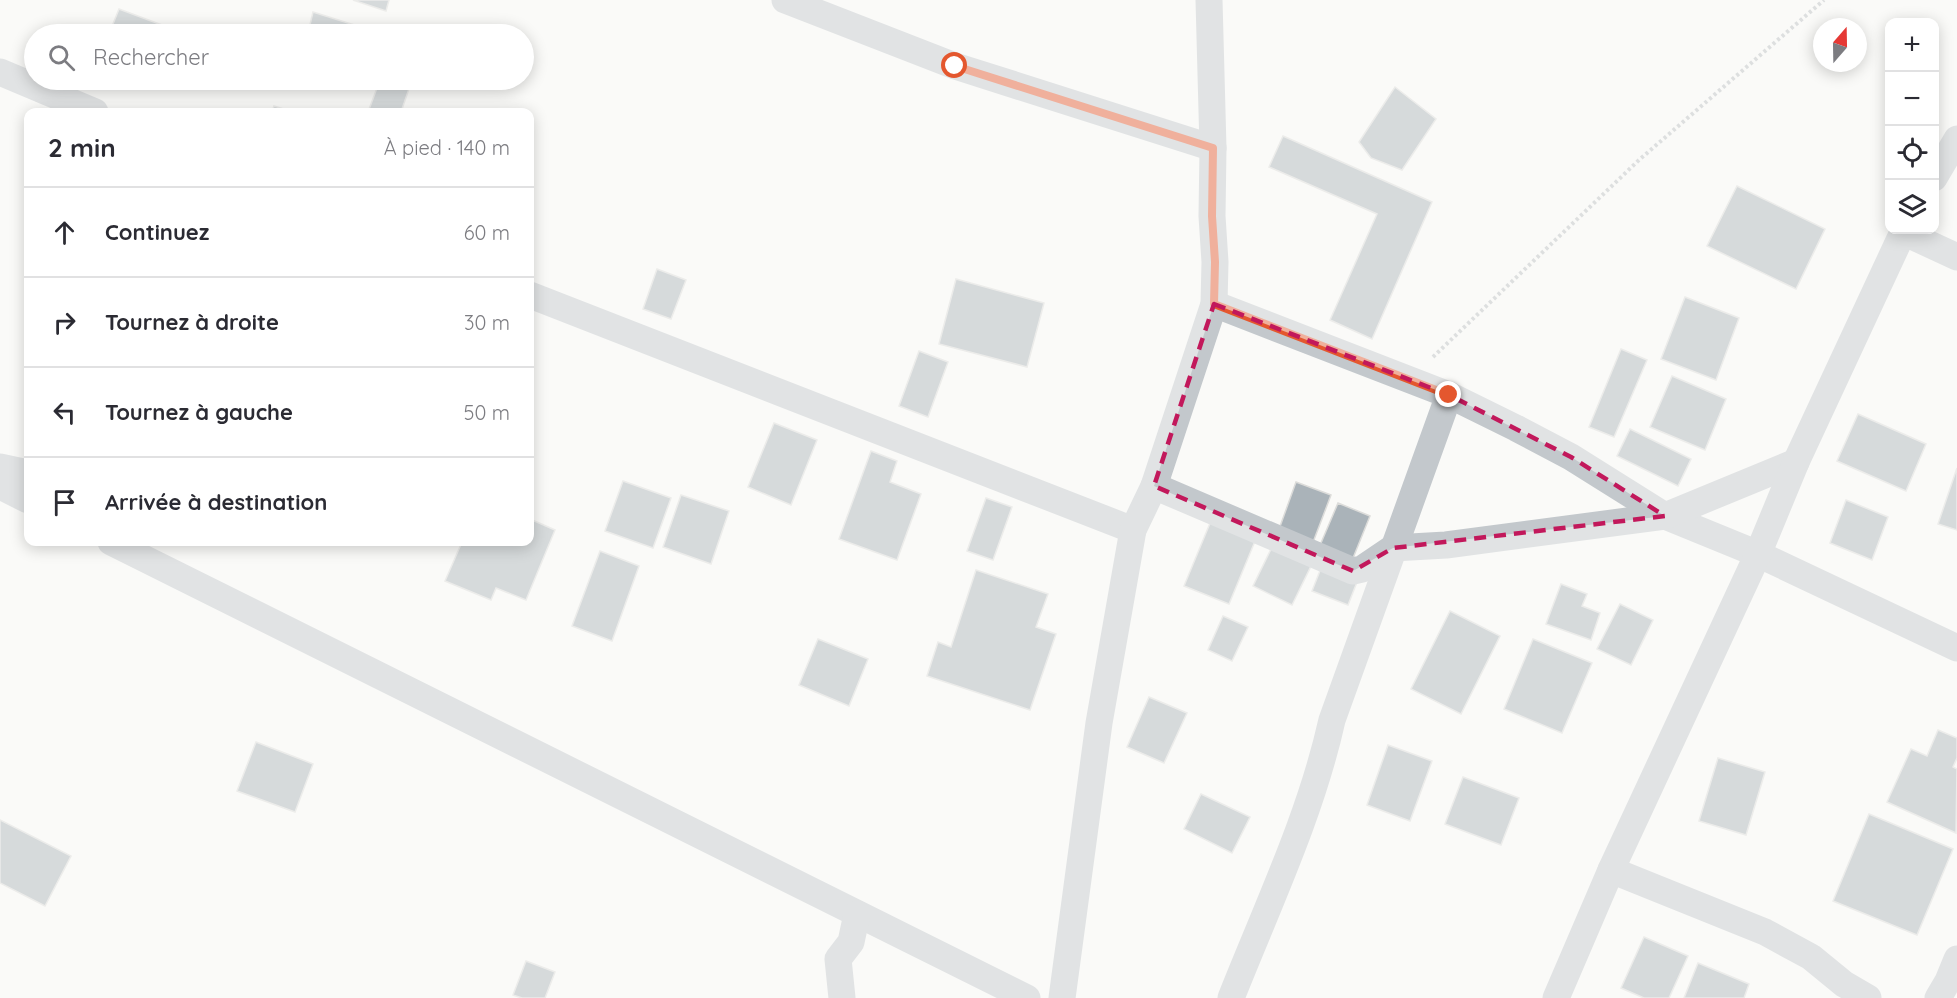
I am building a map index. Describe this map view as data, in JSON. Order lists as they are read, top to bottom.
{
  "north": "top",
  "page": {
    "map_buttons": ["+", "−"],
    "search": "Rechercher",
    "heading": ["2 min", "À pied · 140 m"],
    "list": [
      ["Continuez", "60 m"],
      ["Tournez à droite", "30 m"],
      ["Tournez à gauche", "50 m"],
      "Arrivée à destination"
    ]
  }
}
